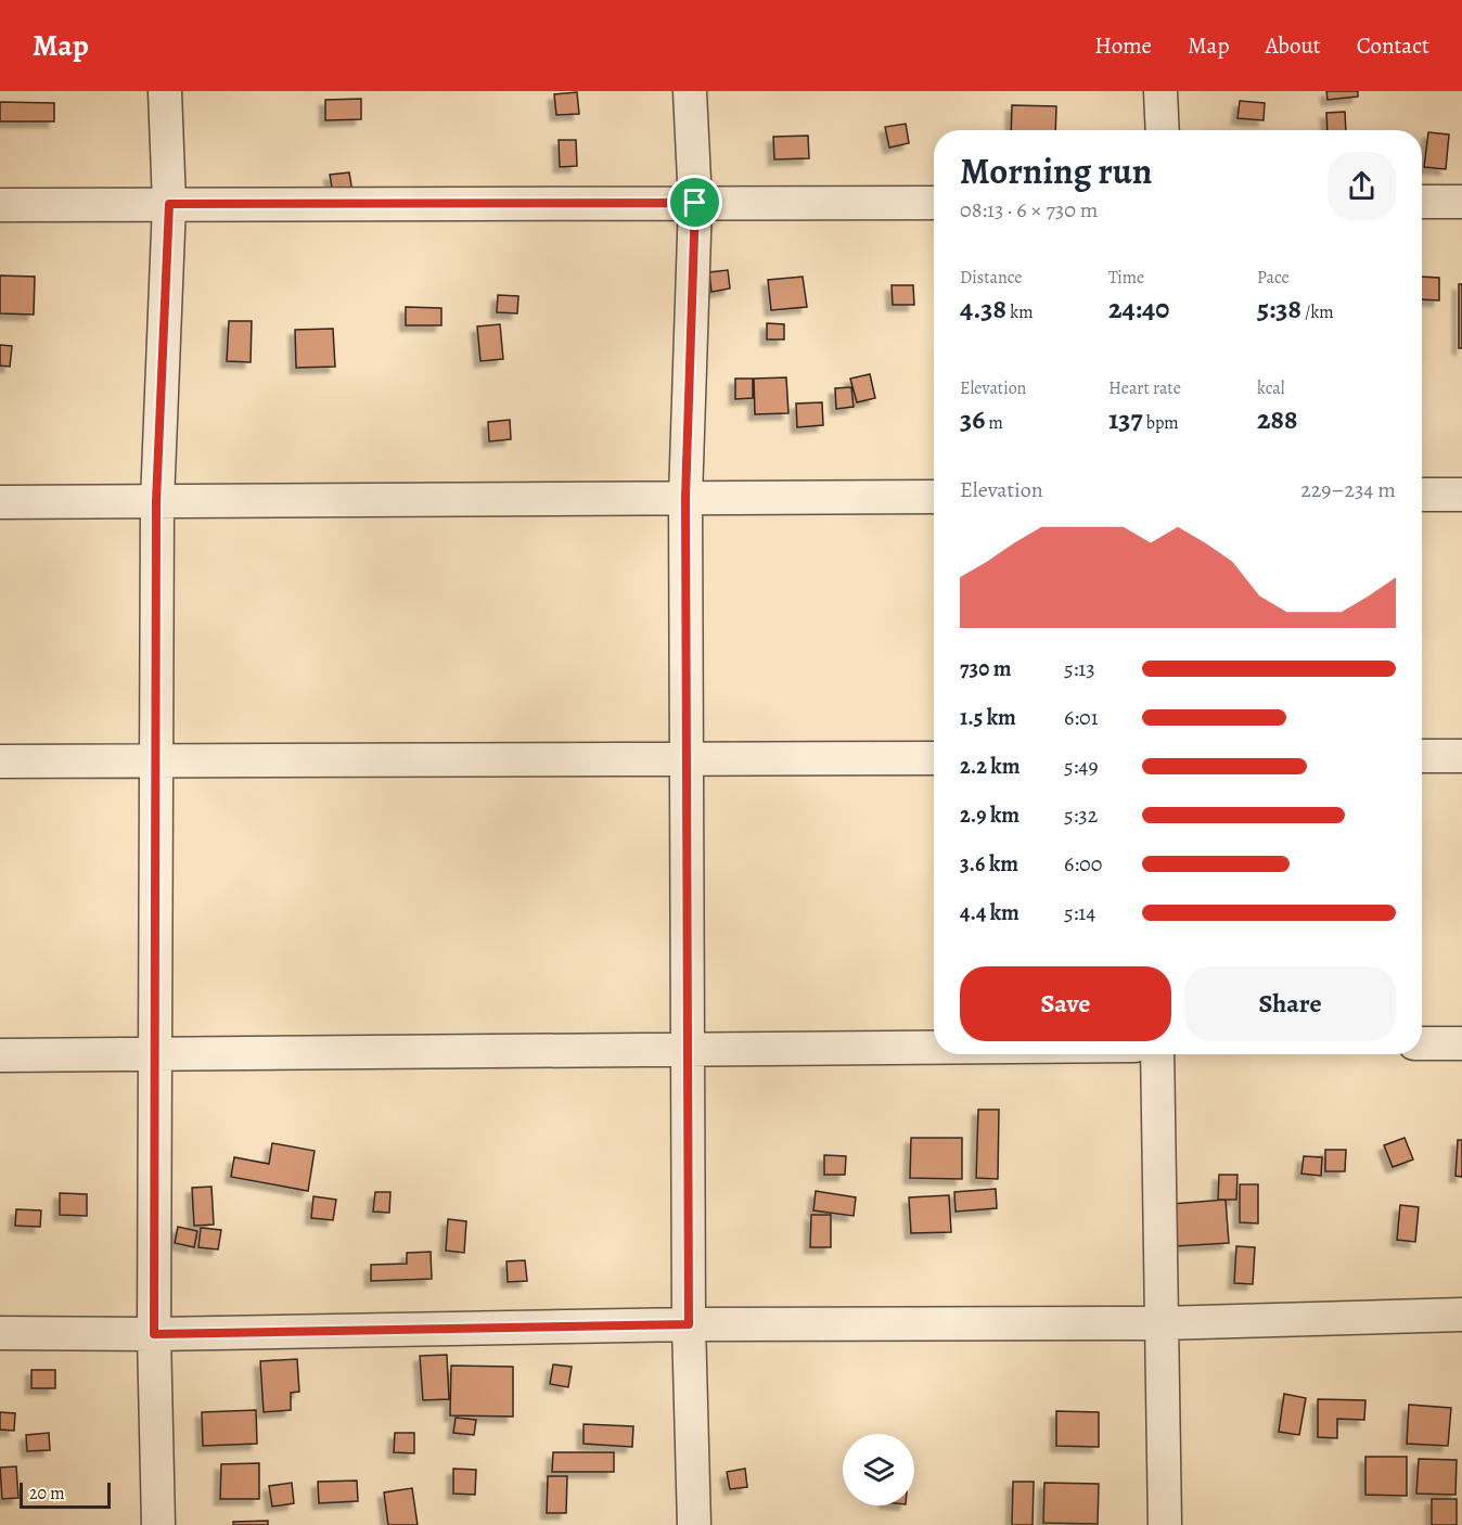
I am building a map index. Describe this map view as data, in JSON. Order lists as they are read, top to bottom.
{
  "scale_bar": "20 m",
  "page": {
    "header": "Map",
    "nav": [
      "Home",
      "Map",
      "About",
      "Contact"
    ],
    "heading": ["Morning run", "08:13 · 6 × 730 m"],
    "stats": [
      ["Distance", "4.38 km"],
      ["Time", "24:40"],
      ["Pace", "5:38 /km"],
      ["Elevation", "36 m"],
      ["Heart rate", "137 bpm"],
      ["kcal", "288"]
    ],
    "chart": ["Elevation", "229–234 m"],
    "list": [
      {
        "name": "730 m",
        "note": "5:13"
      },
      {
        "name": "1.5 km",
        "note": "6:01"
      },
      {
        "name": "2.2 km",
        "note": "5:49"
      },
      {
        "name": "2.9 km",
        "note": "5:32"
      },
      {
        "name": "3.6 km",
        "note": "6:00"
      },
      {
        "name": "4.4 km",
        "note": "5:14"
      }
    ],
    "buttons": ["Save", "Share"],
    "scale": "20 m"
  }
}
